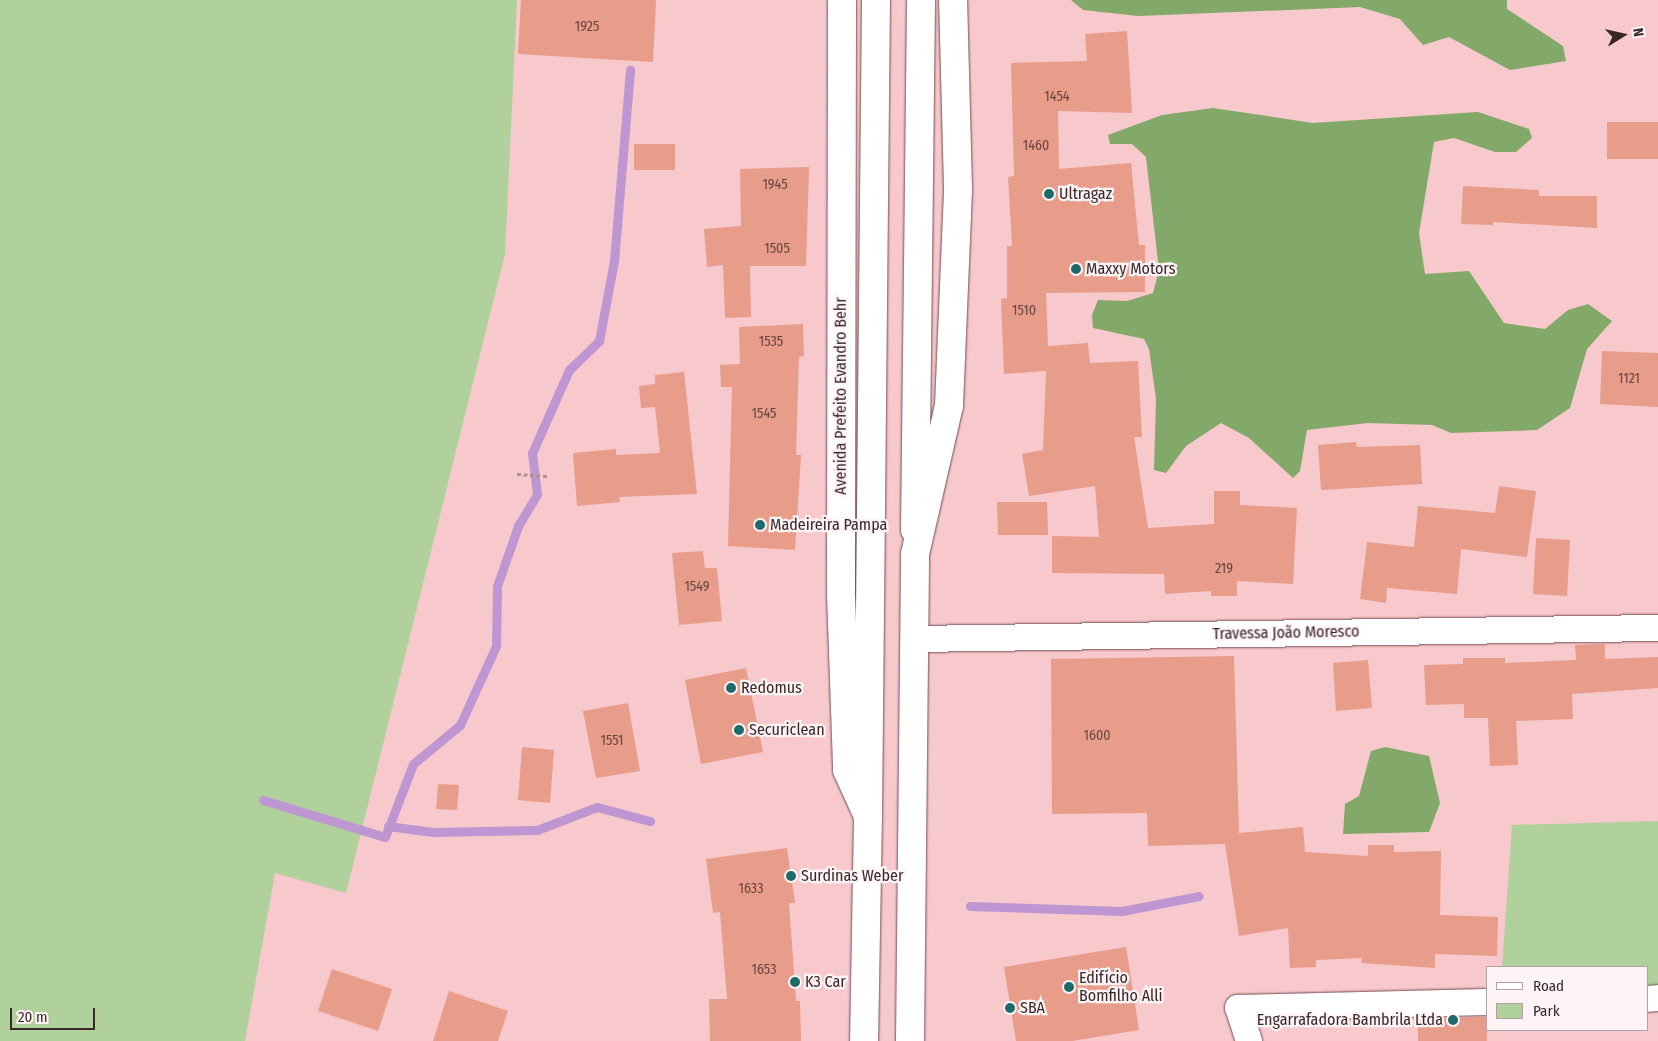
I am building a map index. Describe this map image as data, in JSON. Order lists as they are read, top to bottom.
{
  "streets": {
    "main road": ["Avenida Prefeito Evandro Behr"],
    "street": ["Travessa João Moresco"]
  },
  "places": [
    "Ultragaz",
    "Maxxy Motors",
    "Madeireira Pampa",
    "Redomus",
    "Securiclean",
    "Surdinas Weber",
    "K3 Car",
    "Edifício Bomfilho Alli",
    "SBA",
    "Engarrafadora Bambrila Ltda"
  ],
  "house_numbers": [
    "1925",
    "1454",
    "1460",
    "1945",
    "1505",
    "1510",
    "1535",
    "1121",
    "1545",
    "219",
    "1549",
    "1600",
    "1551",
    "1633",
    "1653"
  ],
  "legend": ["Road", "Park"],
  "scale_bar": "20 m",
  "north": "right"
}
